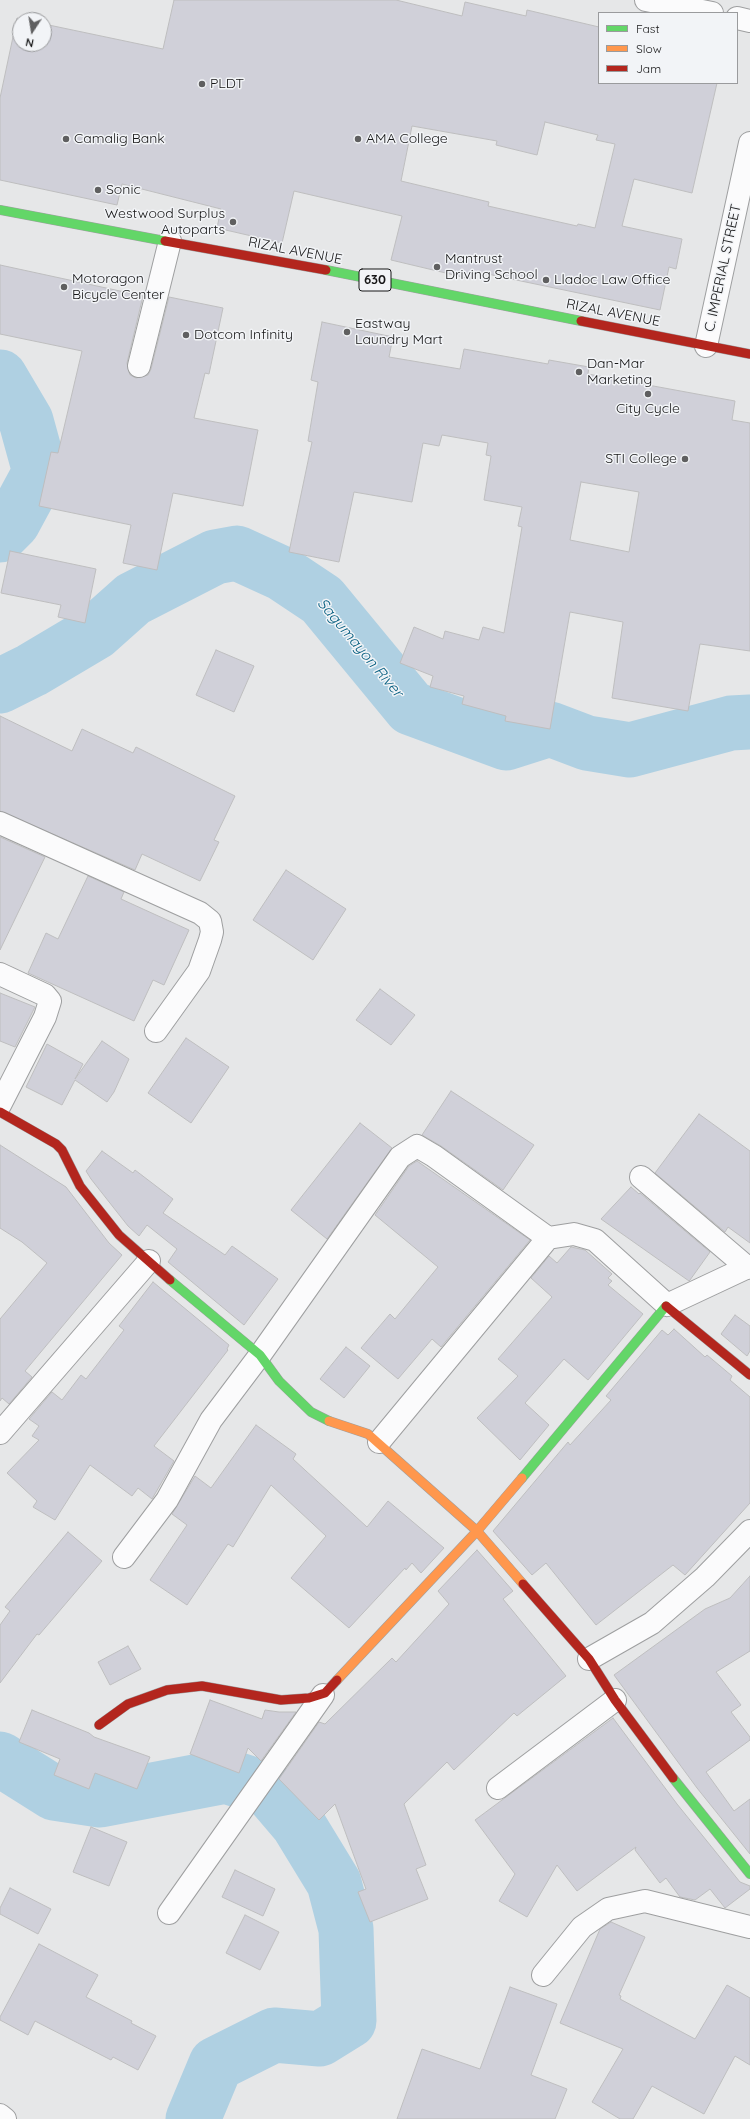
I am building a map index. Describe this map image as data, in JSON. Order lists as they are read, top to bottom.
{
  "streets": {
    "street": ["RIZAL AVENUE", "C. IMPERIAL STREET", "630"]
  },
  "crossings": [
    ["RIZAL AVENUE", "C. IMPERIAL STREET"]
  ],
  "water": ["Sagumayon River"],
  "places": [
    "PLDT",
    "Camalig Bank",
    "AMA College",
    "Sonic",
    "Westwood Surplus Autoparts",
    "Mantrust Driving School",
    "Lladoc Law Office",
    "Motoragon Bicycle Center",
    "Eastway Laundry Mart",
    "Dotcom Infinity",
    "Dan-Mar Marketing",
    "City Cycle",
    "STI College"
  ],
  "legend": ["Fast", "Slow", "Jam"],
  "north": "bottom"
}
